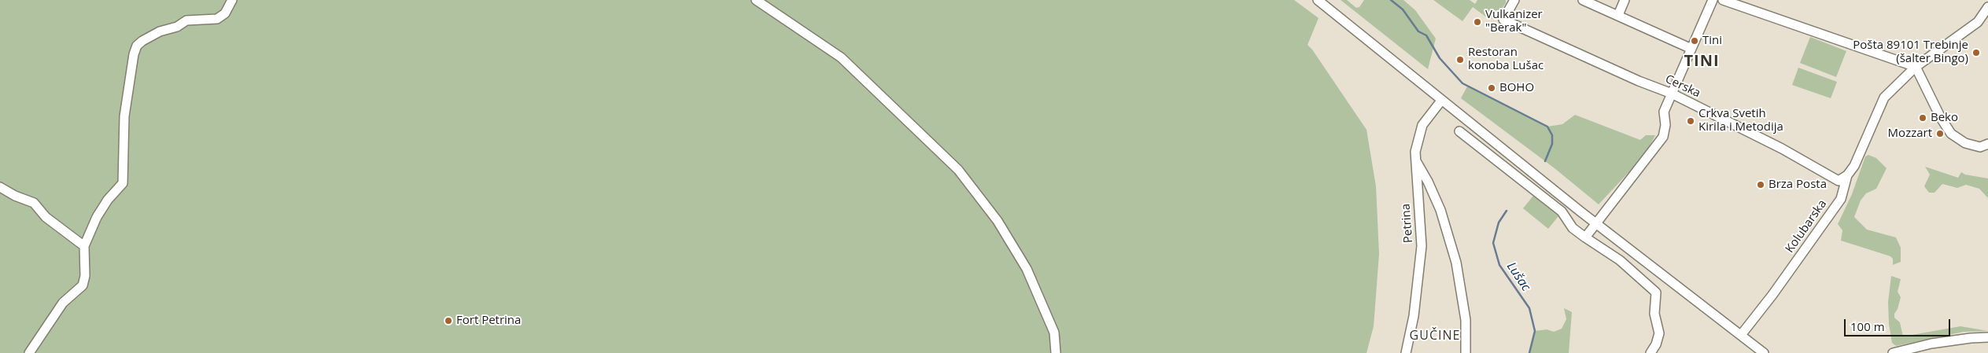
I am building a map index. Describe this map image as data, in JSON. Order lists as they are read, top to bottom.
{
  "streets": {
    "street": ["Cerska", "Petrina", "Kolubarska"]
  },
  "crossings": [
    ["Cerska", "Kolubarska"]
  ],
  "districts": ["TINI", "GUČINE"],
  "water": ["Lušac"],
  "places": [
    "Vulkanizer \"Berak\"",
    "Tini",
    "Pošta 89101 Trebinje (šalter Bingo)",
    "Restoran konoba Lušac",
    "BOHO",
    "Beko",
    "Crkva Svetih Kirila i Metodija",
    "Mozzart",
    "Brza Posta",
    "Fort Petrina"
  ],
  "scale_bar": "100 m"
}
